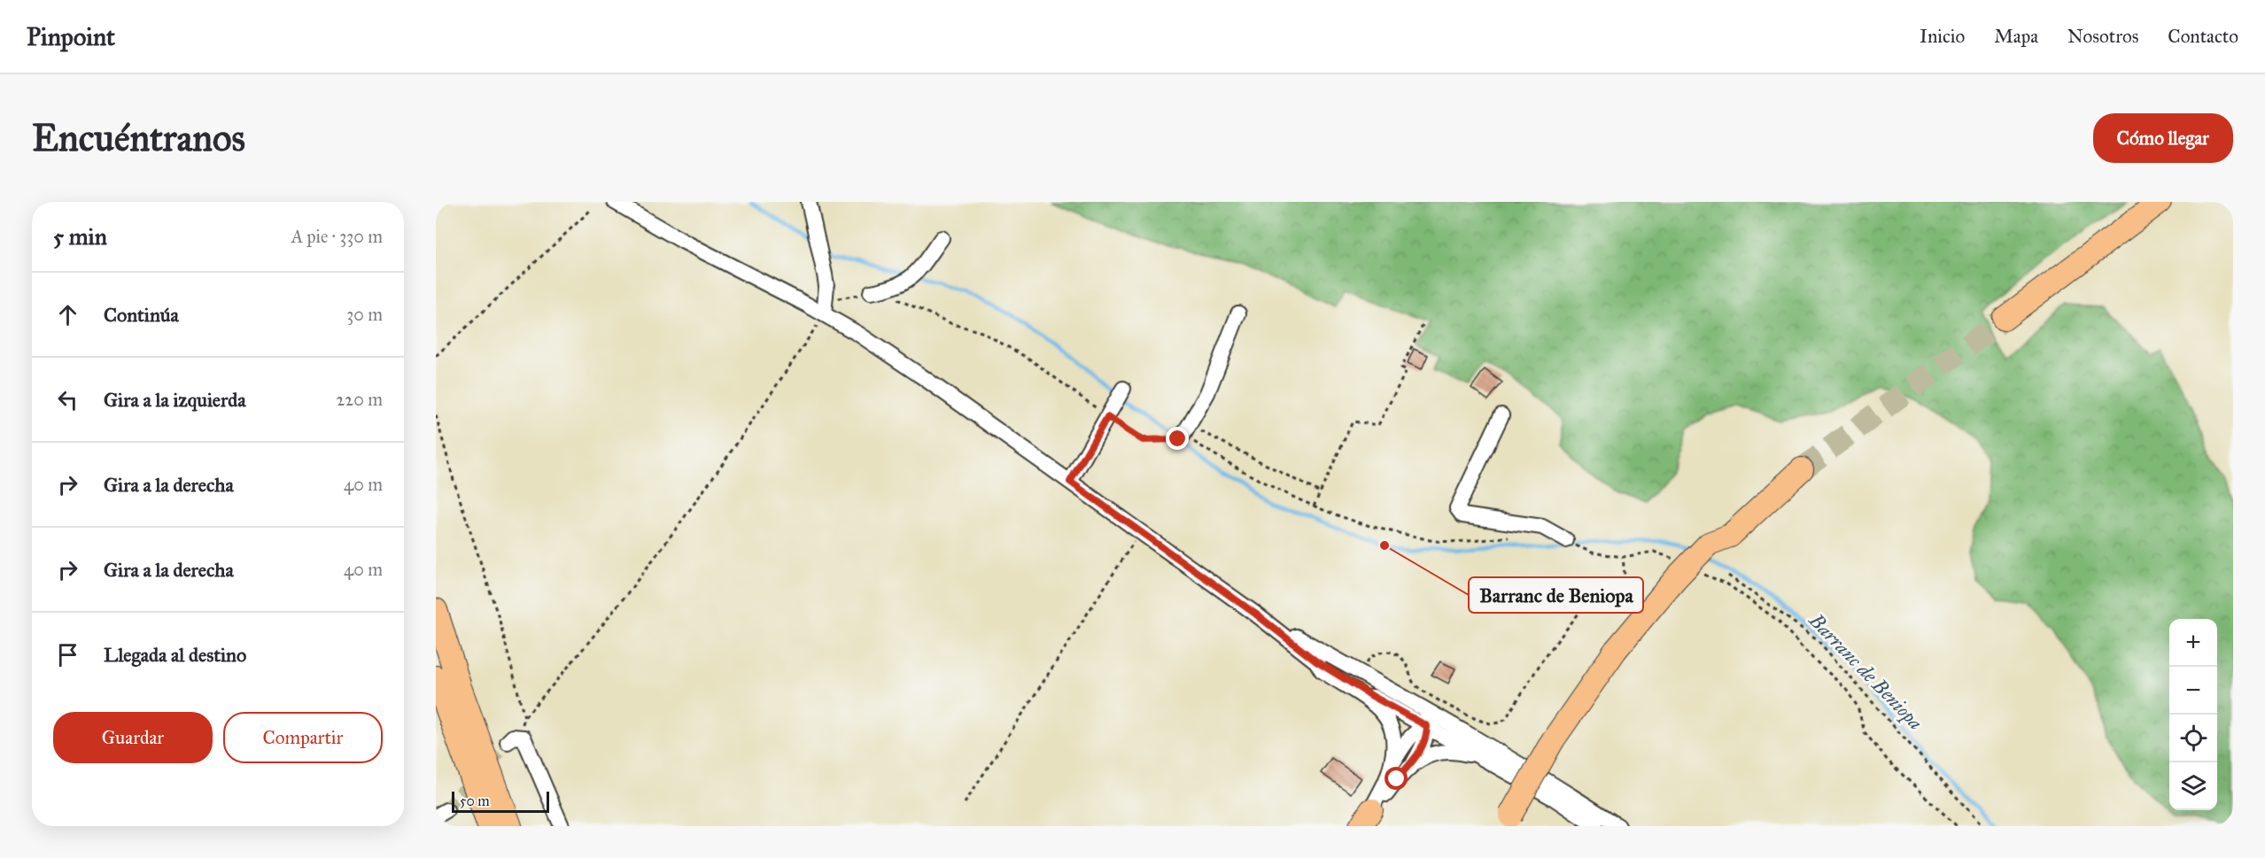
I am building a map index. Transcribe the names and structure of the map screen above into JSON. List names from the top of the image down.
{
  "water": ["Barranc de Beniopa"],
  "places": ["Barranc de Beniopa"],
  "scale_bar": "50 m",
  "page": {
    "header": "Pinpoint",
    "nav": [
      "Inicio",
      "Mapa",
      "Nosotros",
      "Contacto"
    ],
    "buttons": [
      "Cómo llegar",
      ["Guardar", "Compartir"]
    ],
    "title": "Encuéntranos",
    "heading": ["5 min", "A pie · 330 m"],
    "list": [
      ["Continúa", "30 m"],
      ["Gira a la izquierda", "220 m"],
      ["Gira a la derecha", "40 m"],
      ["Gira a la derecha", "40 m"],
      "Llegada al destino"
    ],
    "map_buttons": ["+", "−"],
    "scale": "50 m"
  }
}
